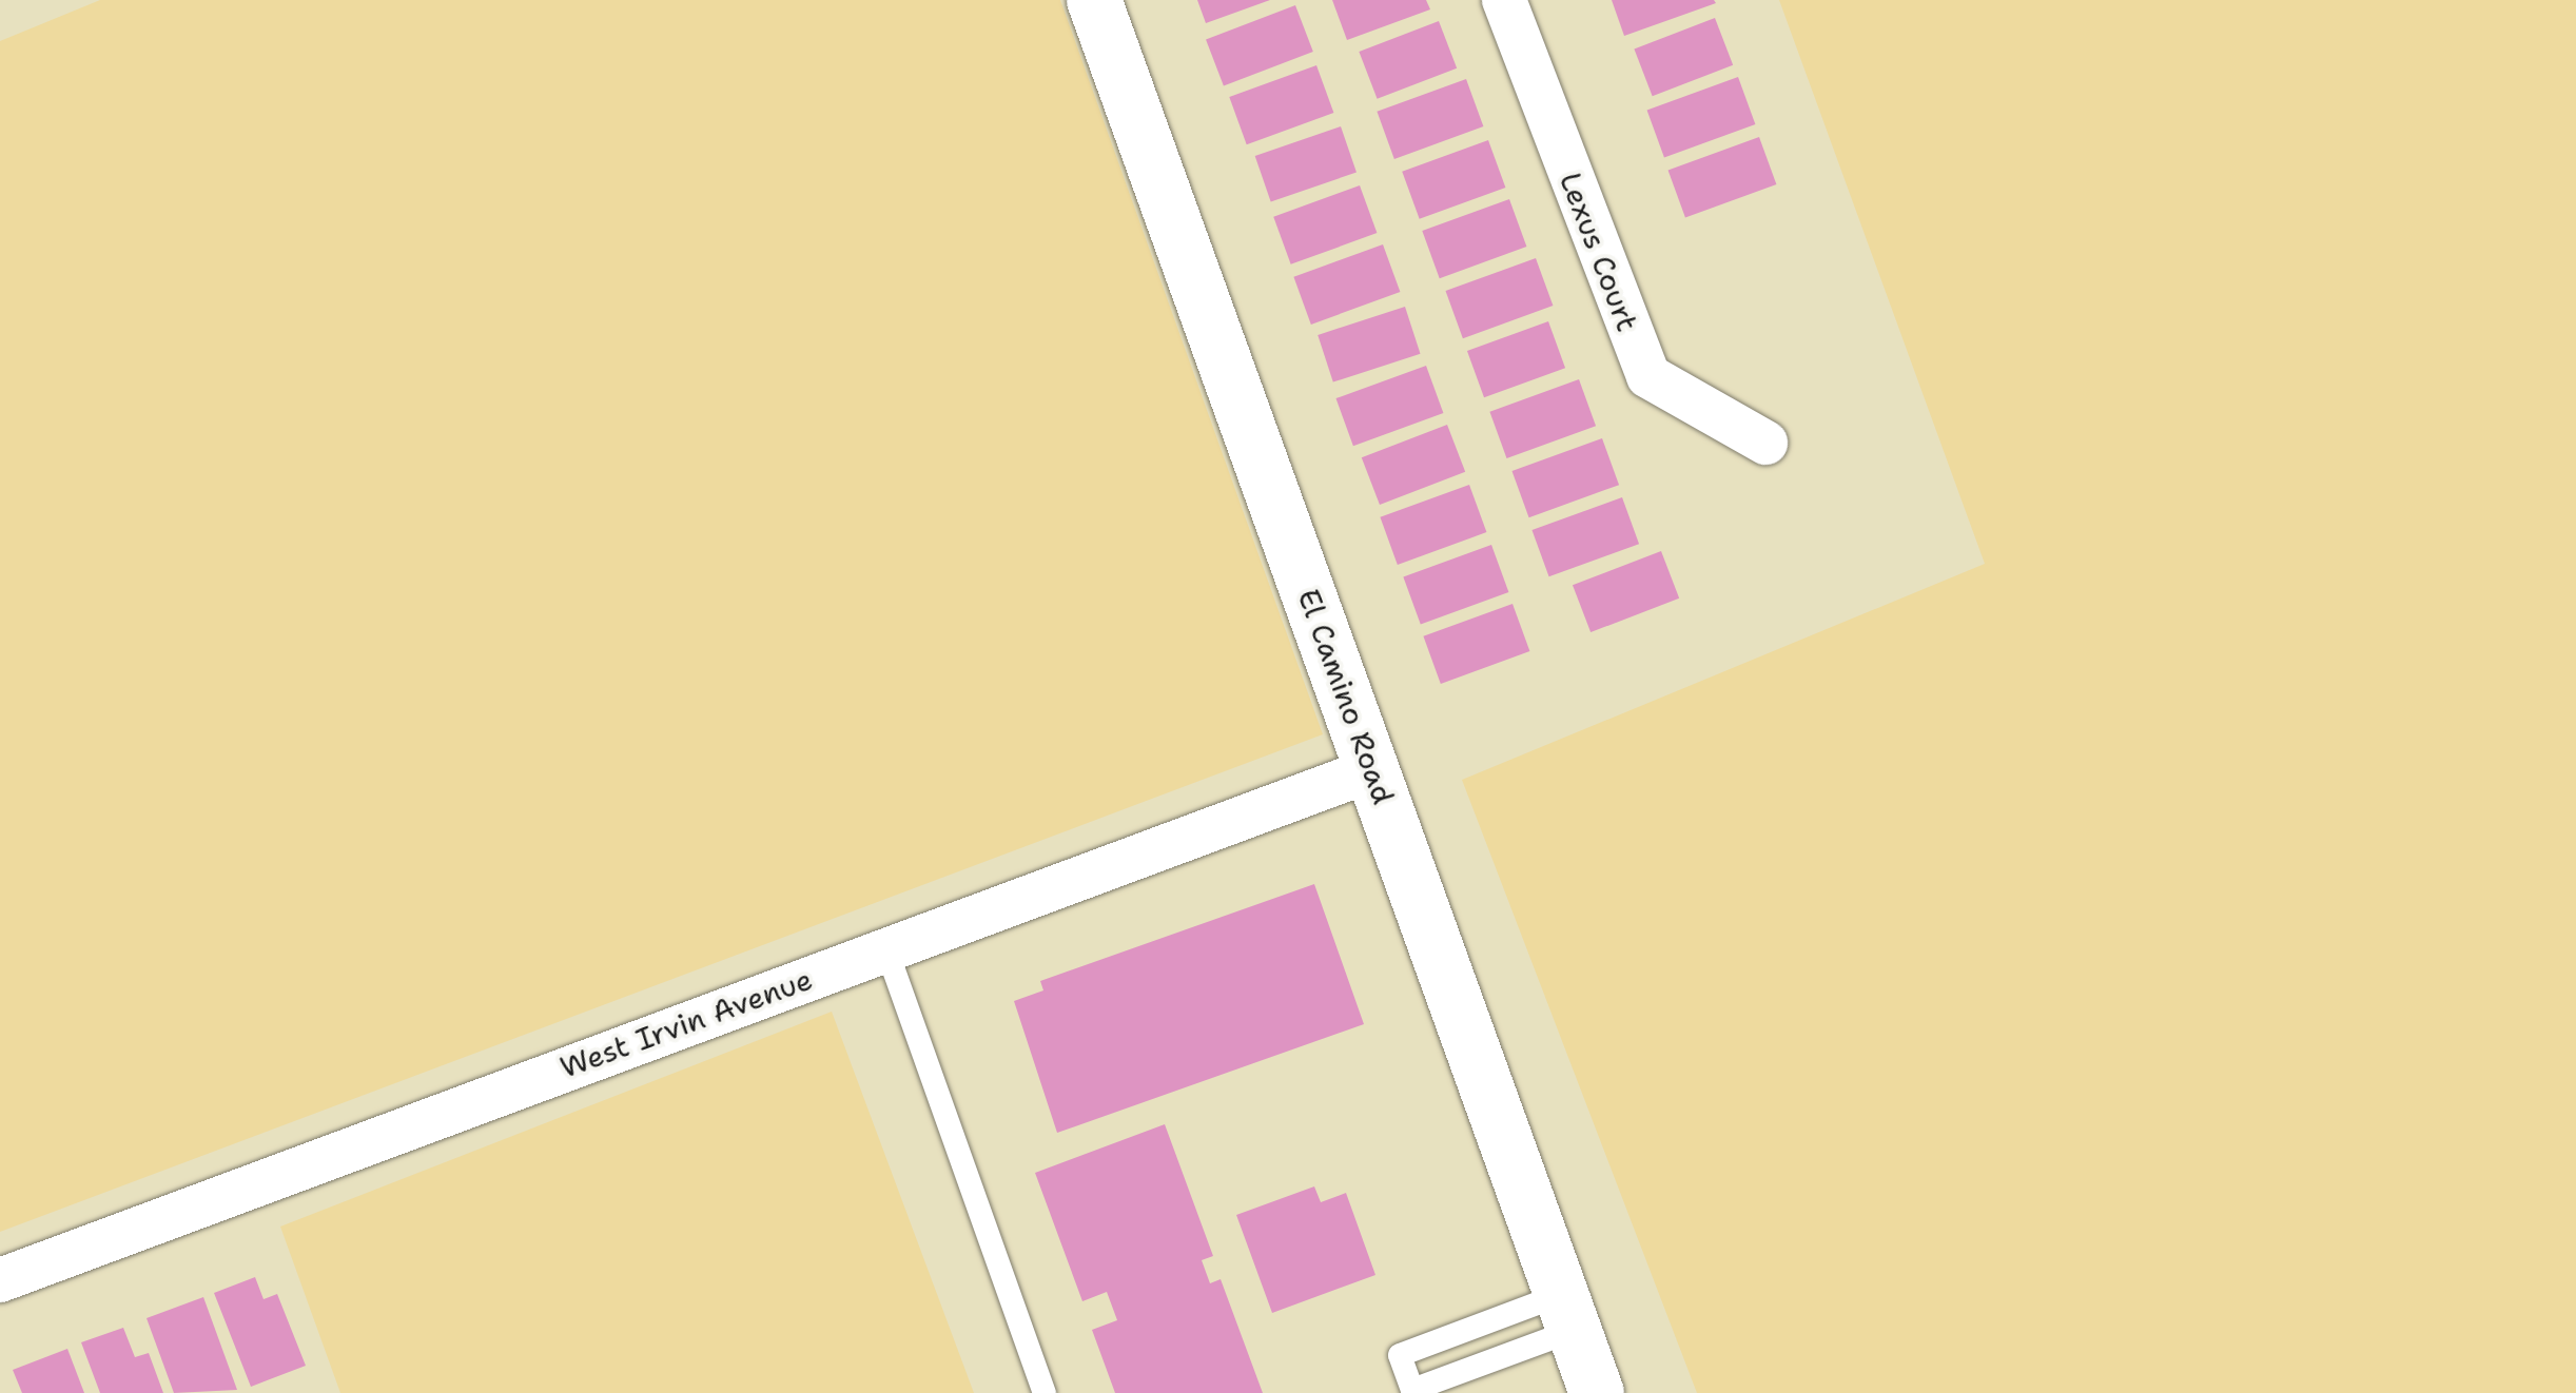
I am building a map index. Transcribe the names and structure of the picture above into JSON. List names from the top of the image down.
{
  "streets": {
    "street": ["Lexus Court", "El Camino Road", "West Irvin Avenue"]
  },
  "crossings": [
    ["El Camino Road", "West Irvin Avenue"]
  ]
}
